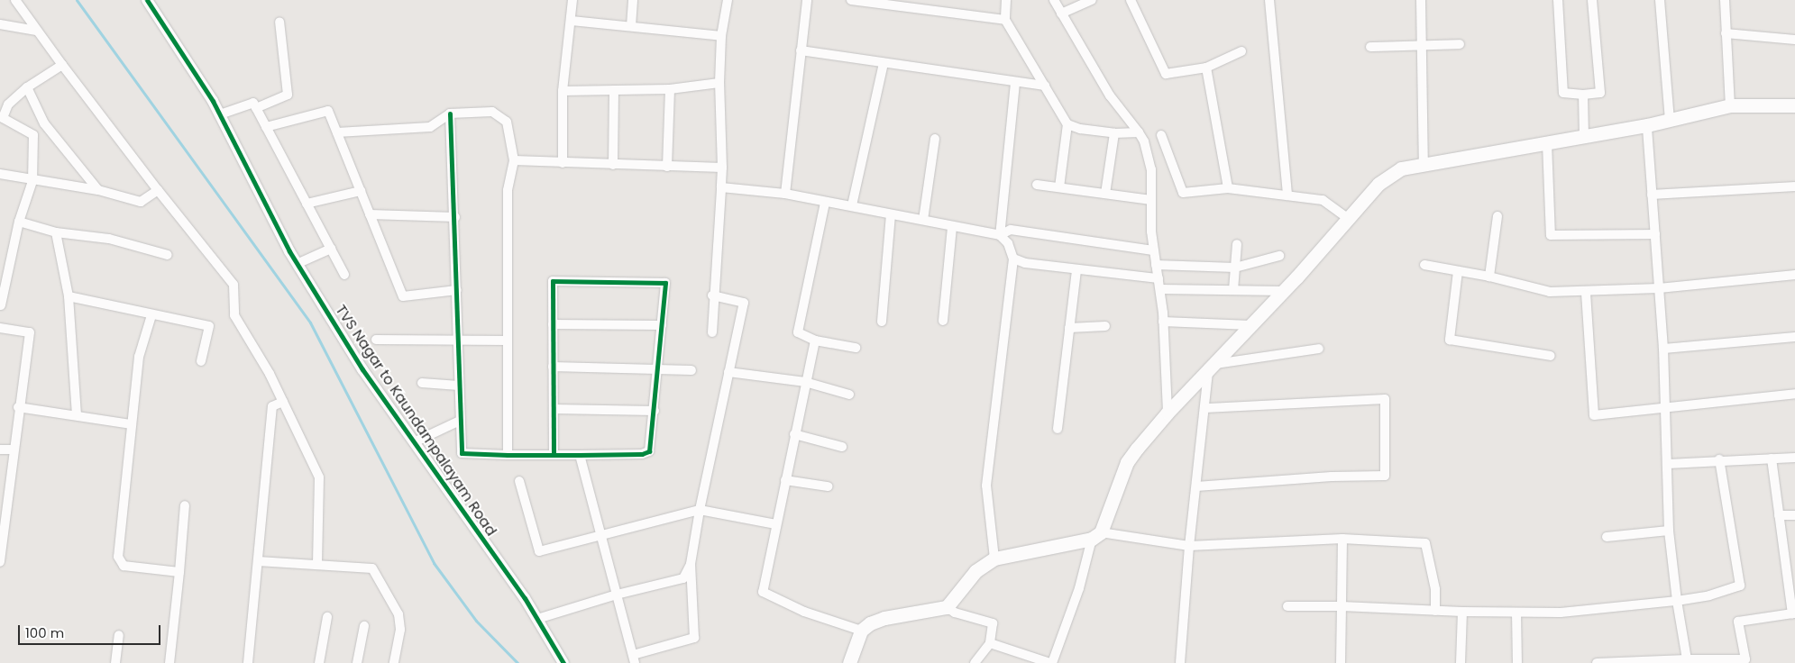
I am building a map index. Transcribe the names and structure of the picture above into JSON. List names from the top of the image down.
{
  "streets": {
    "street": ["TVS Nagar to Kaundampalayam Road"]
  },
  "scale_bar": "100 m"
}
